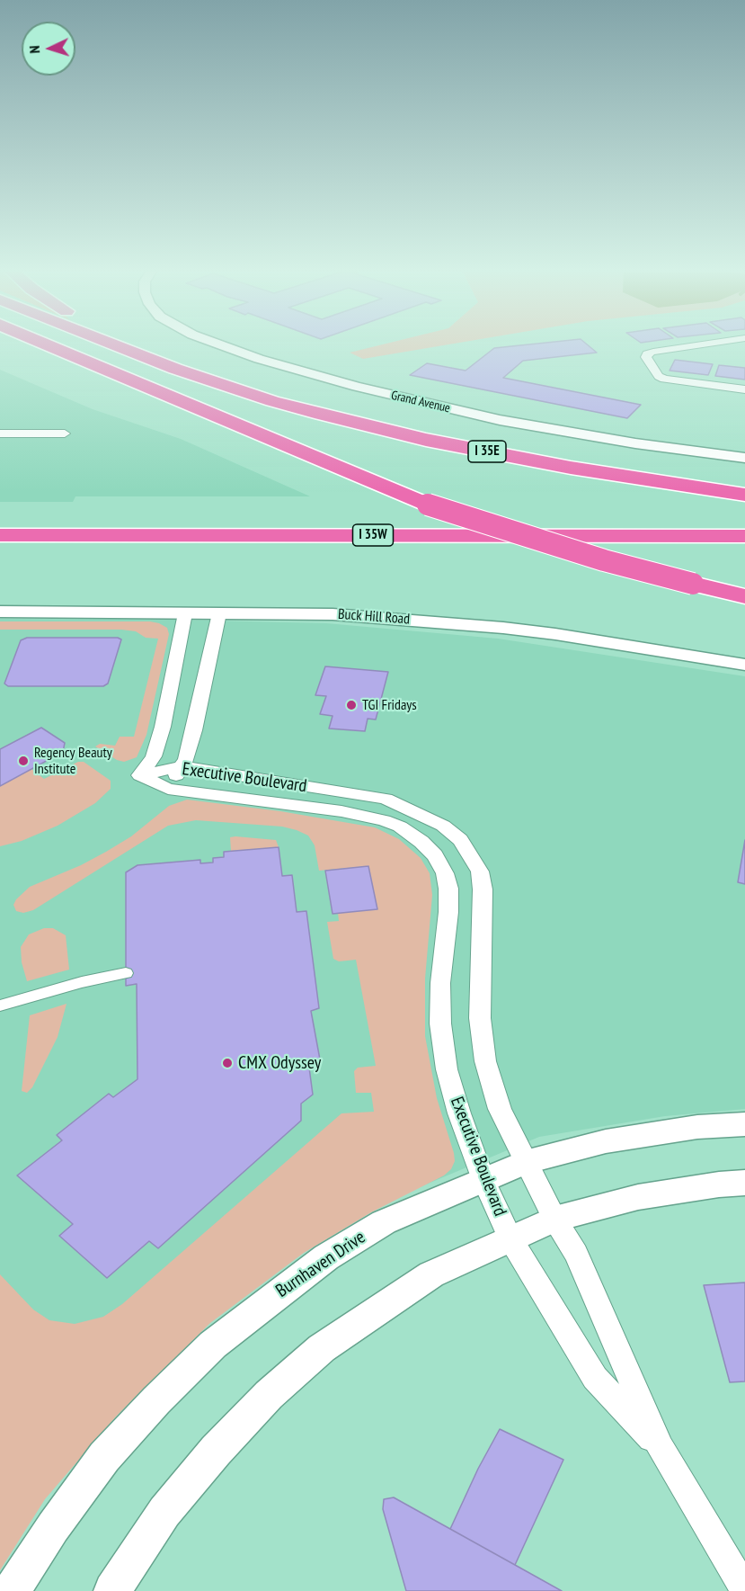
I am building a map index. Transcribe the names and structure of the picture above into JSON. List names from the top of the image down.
{
  "streets": {
    "highway": ["I 35E", "I 35W"],
    "street": [
      "Grand Avenue",
      "Buck Hill Road",
      "Executive Boulevard",
      "Burnhaven Drive"
    ]
  },
  "crossings": [
    ["Executive Boulevard", "Burnhaven Drive"]
  ],
  "places": ["TGI Fridays", "Regency Beauty Institute", "CMX Odyssey"],
  "north": "left"
}
